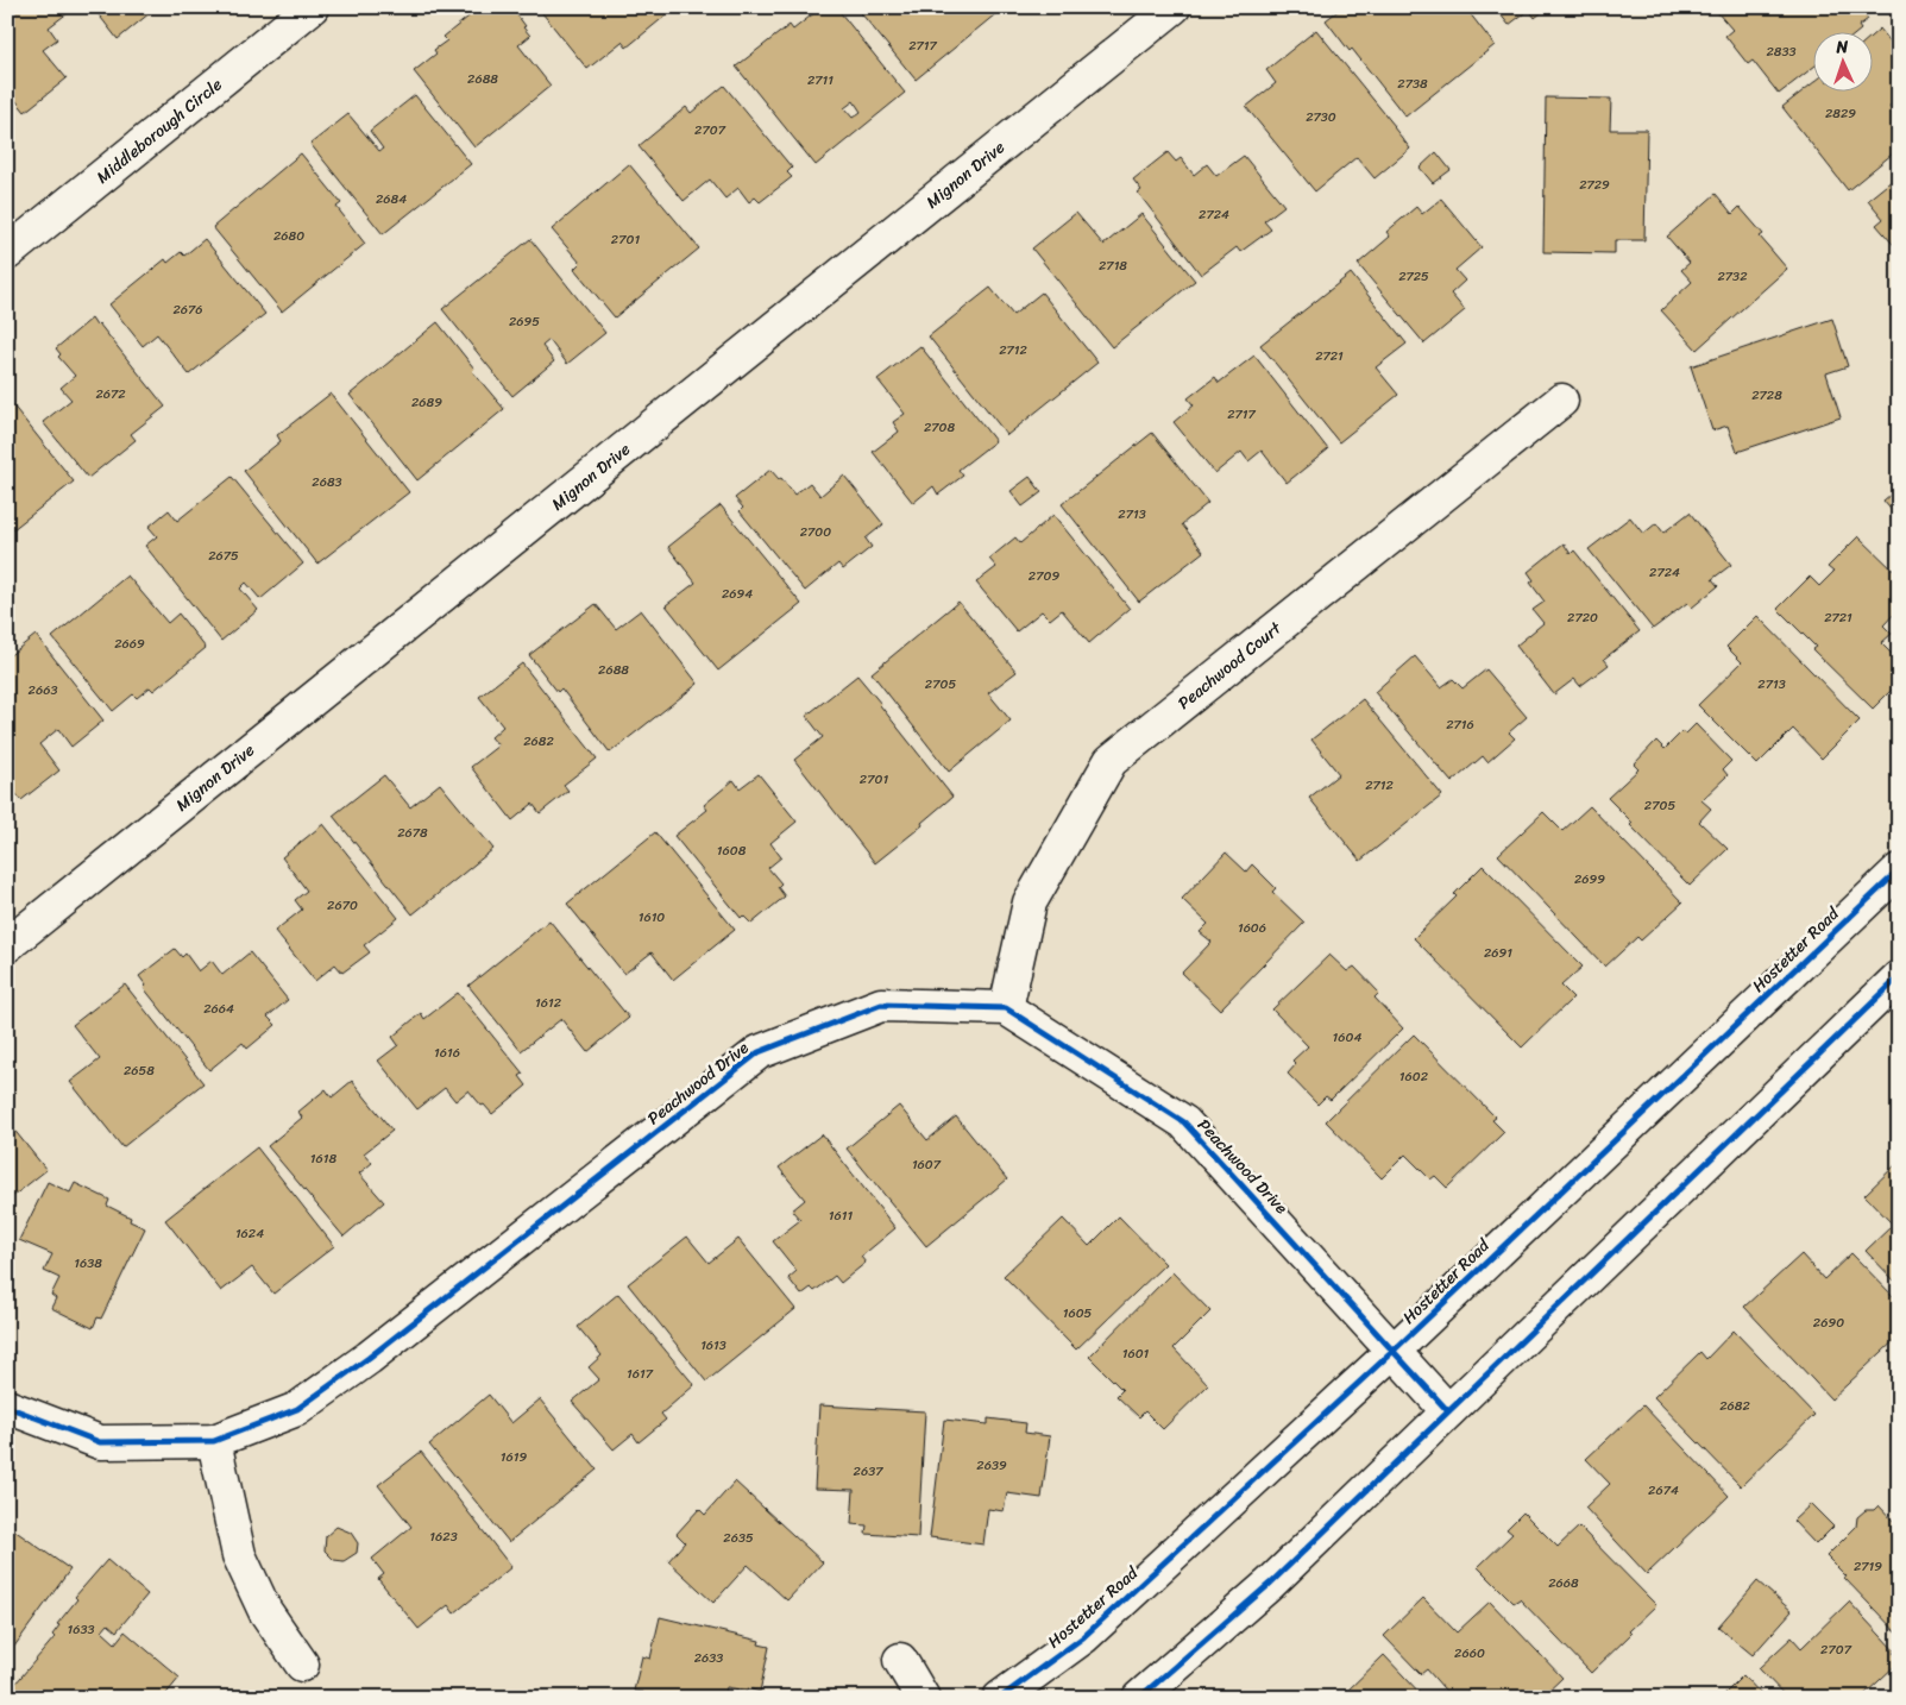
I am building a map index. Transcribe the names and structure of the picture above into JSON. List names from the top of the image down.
{
  "streets": {
    "street": [
      "Middleborough Circle",
      "Mignon Drive",
      "Peachwood Court",
      "Hostetter Road",
      "Peachwood Drive"
    ]
  },
  "crossings": [
    ["Peachwood Court", "Peachwood Drive"],
    ["Hostetter Road", "Peachwood Drive"]
  ],
  "house_numbers": [
    "2717",
    "2833",
    "2688",
    "2711",
    "2738",
    "2829",
    "2730",
    "2707",
    "2729",
    "2684",
    "2724",
    "2680",
    "2701",
    "2718",
    "2725",
    "2732",
    "2676",
    "2695",
    "2712",
    "2721",
    "2672",
    "2728",
    "2689",
    "2717",
    "2708",
    "2683",
    "2713",
    "2700",
    "2675",
    "2724",
    "2709",
    "2694",
    "2720",
    "2721",
    "2669",
    "2688",
    "2705",
    "2713",
    "2663",
    "2716",
    "2682",
    "2701",
    "2712",
    "2705",
    "2678",
    "1608",
    "2699",
    "2670",
    "1610",
    "1606",
    "2691",
    "1612",
    "2664",
    "1604",
    "1616",
    "2658",
    "1602",
    "1618",
    "1607",
    "1611",
    "1624",
    "1638",
    "1605",
    "2690",
    "1613",
    "1601",
    "1617",
    "2682",
    "1619",
    "2639",
    "2637",
    "2674",
    "1623",
    "2635",
    "2719",
    "2668",
    "1633",
    "2707",
    "2660",
    "2633"
  ],
  "north": "top"
}
